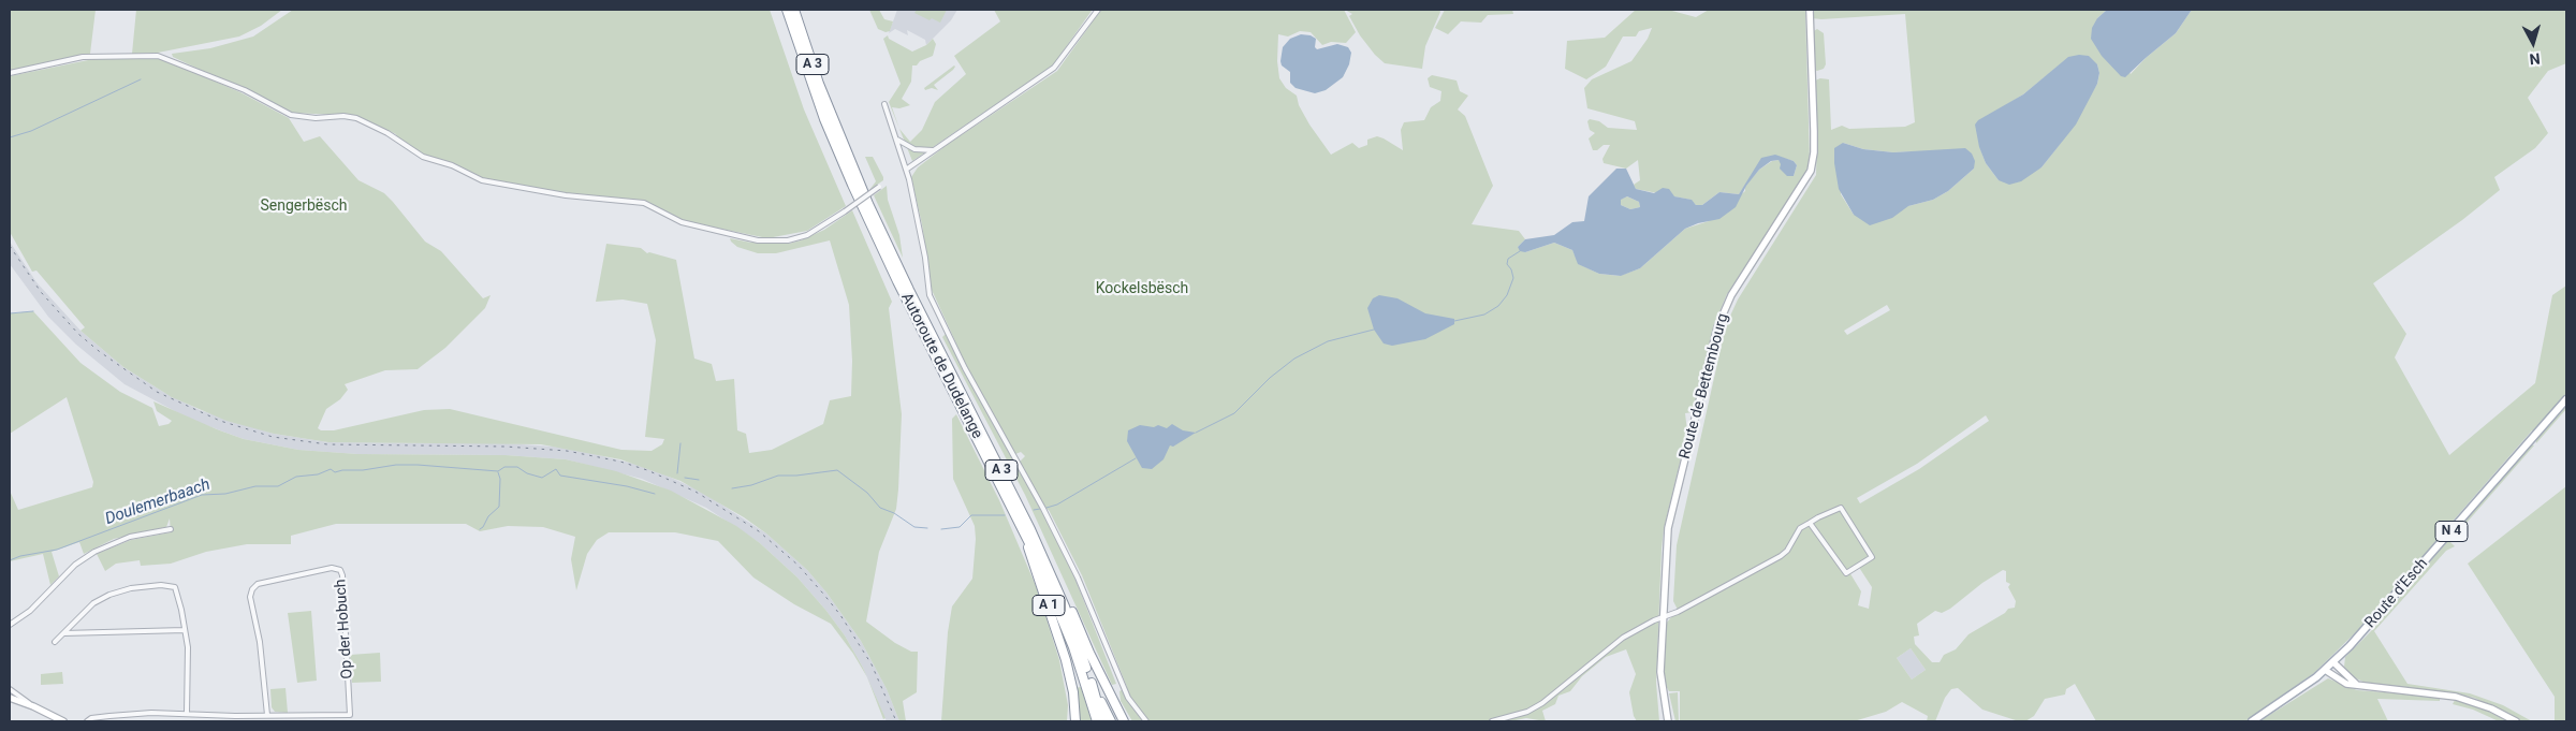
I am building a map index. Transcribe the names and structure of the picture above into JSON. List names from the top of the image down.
{
  "streets": {
    "highway": ["A 3", "Autoroute de Dudelange", "A 1"],
    "main road": ["Route de Bettembourg", "N 4", "Route d'Esch"],
    "street": ["Op der Hobuch"]
  },
  "crossings": [
    ["A 3", "Autoroute de Dudelange"],
    ["Autoroute de Dudelange", "A 1"]
  ],
  "water": ["Doulemerbaach"],
  "parks": ["Sengerbësch", "Kockelsbësch"],
  "north": "bottom"
}
